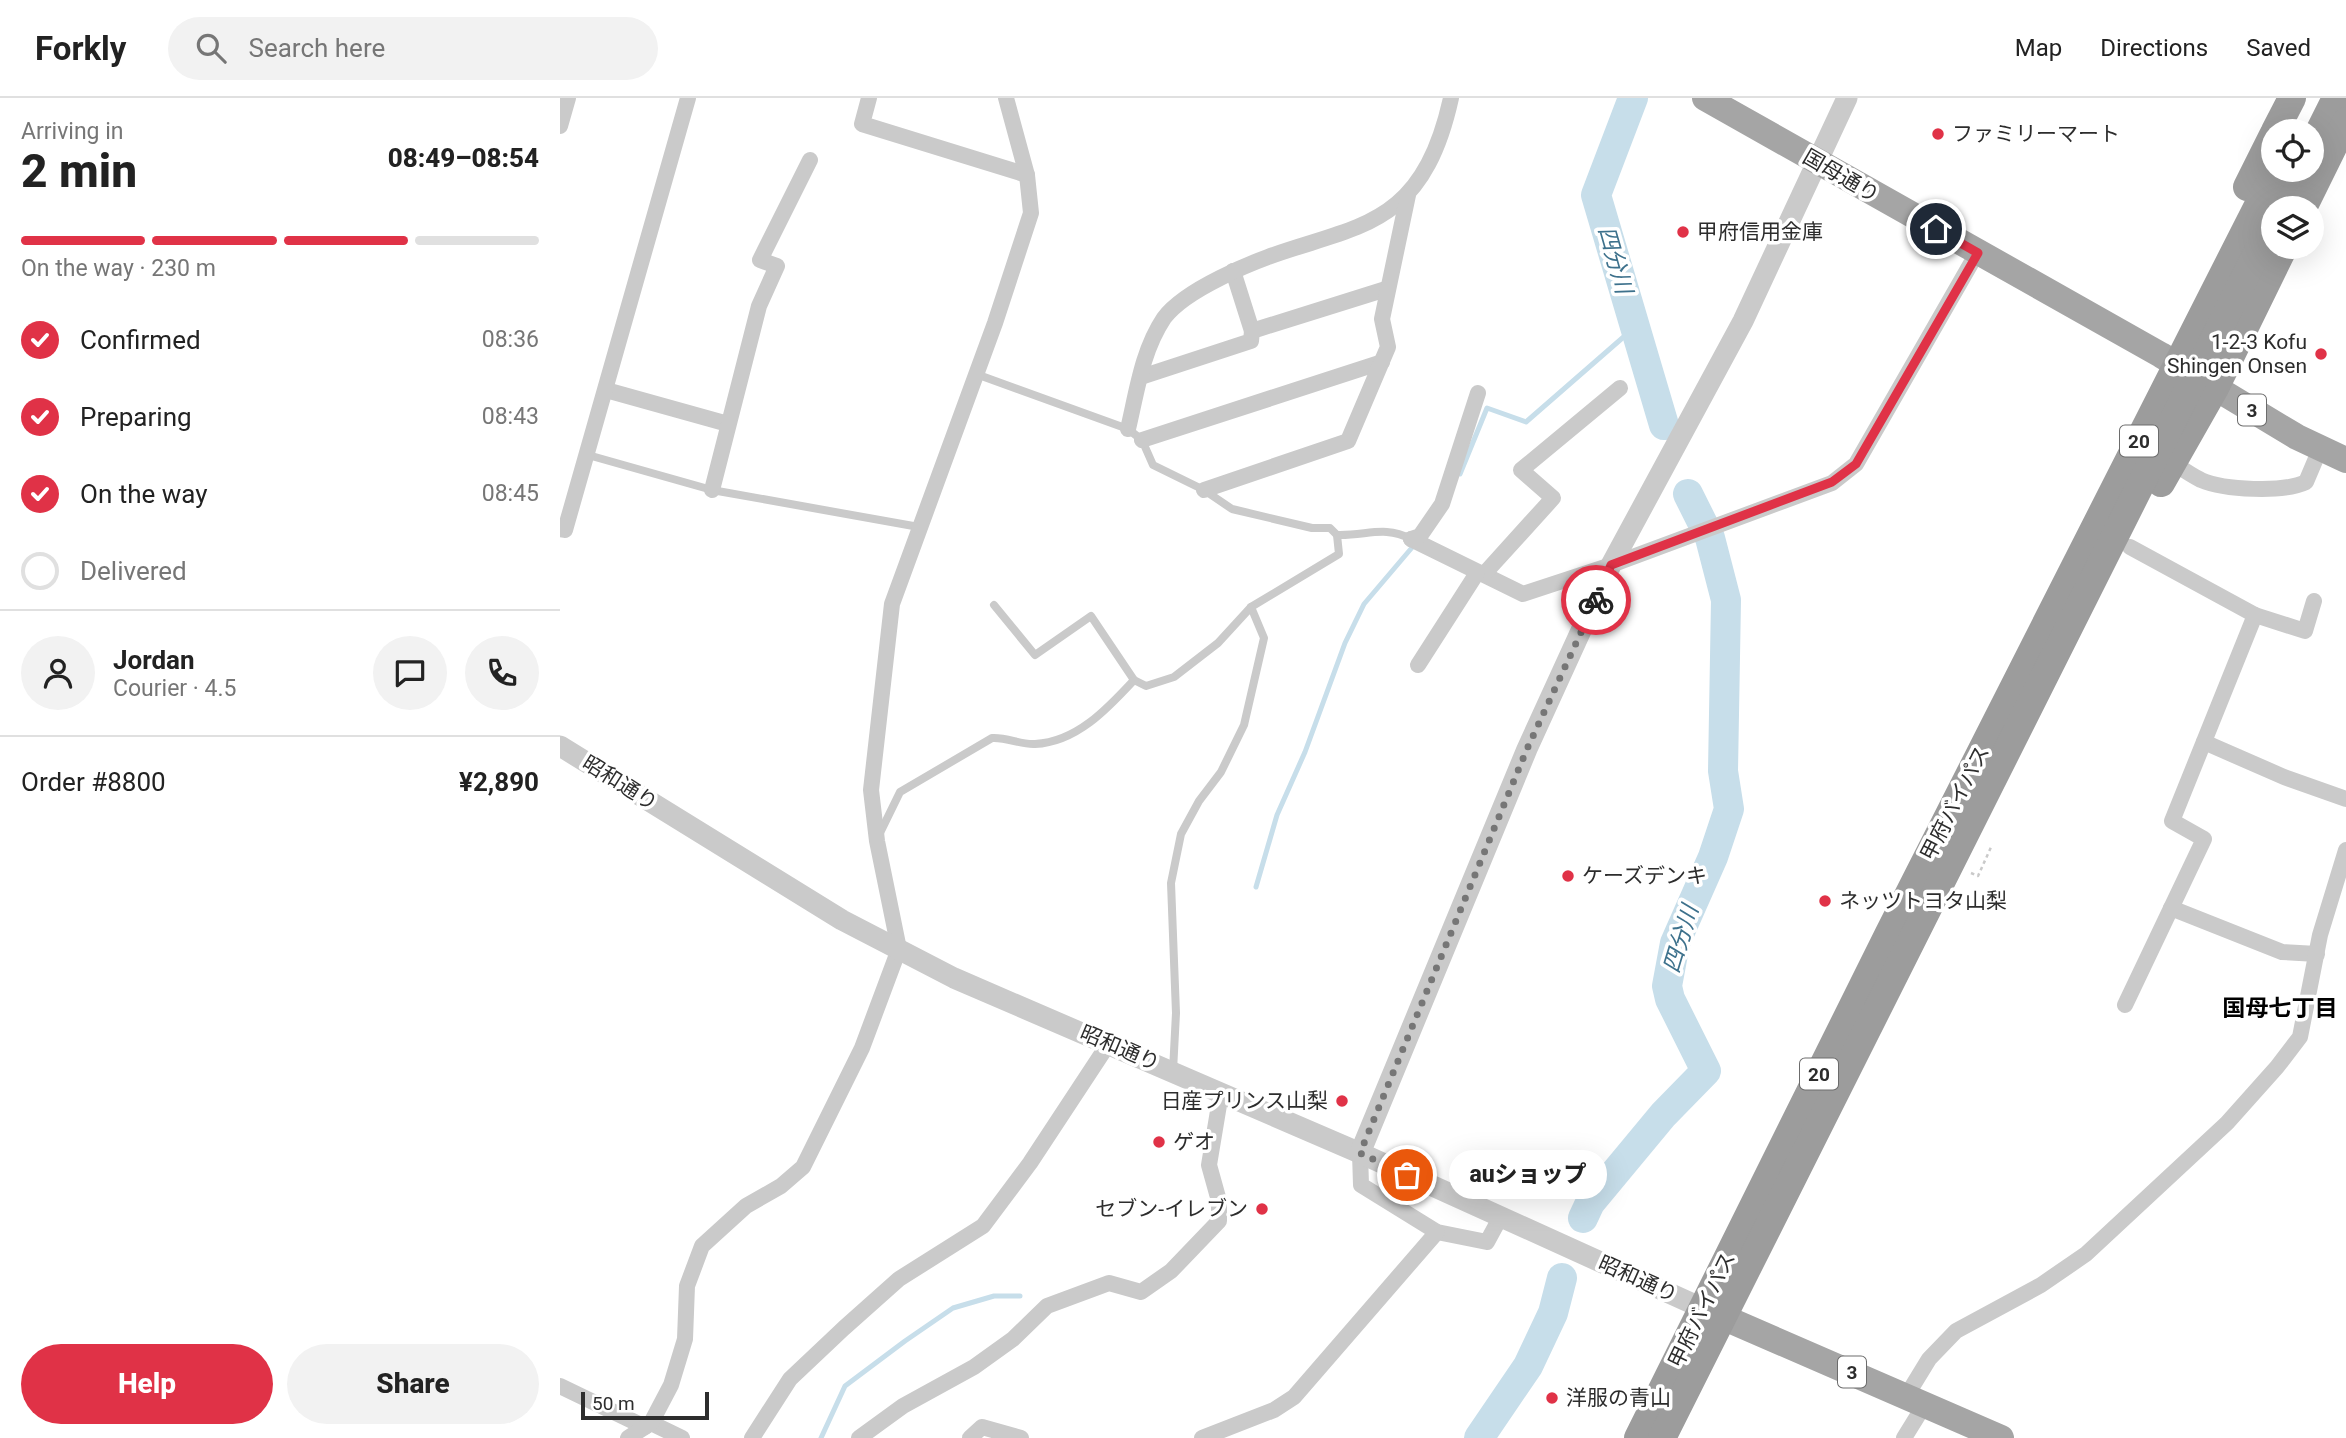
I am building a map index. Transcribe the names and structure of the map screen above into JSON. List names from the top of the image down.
{
  "streets": {
    "highway": ["20", "甲府バイパス"],
    "main road": ["国母通り", "3"],
    "street": ["昭和通り"]
  },
  "crossings": [
    ["国母通り", "3"],
    ["3", "昭和通り"],
    ["3", "甲府バイパス"],
    ["昭和通り", "甲府バイパス"]
  ],
  "districts": ["国母七丁目"],
  "water": ["四分川"],
  "places": [
    "ファミリーマート",
    "甲府信用金庫",
    "1-2-3 Kofu Shingen Onsen",
    "ケーズデンキ",
    "ネッツトヨタ山梨",
    "日産プリンス山梨",
    "ゲオ",
    "auショップ",
    "セブン-イレブン",
    "洋服の青山"
  ],
  "scale_bar": "50 m",
  "page": {
    "header": "Forkly",
    "search": "Search here",
    "nav": ["Map", "Directions", "Saved"],
    "heading": ["2 min", "Arriving in", "08:49–08:54"],
    "panel": [
      "Jordan",
      "Courier · 4.5",
      "Order #8800",
      "¥2,890"
    ],
    "bar": "On the way · 230 m",
    "list": [
      ["Confirmed", "08:36"],
      ["Preparing", "08:43"],
      ["On the way", "08:45"],
      "Delivered"
    ],
    "bubble": "auショップ",
    "buttons": ["Help", "Share"],
    "scale": "50 m"
  }
}
